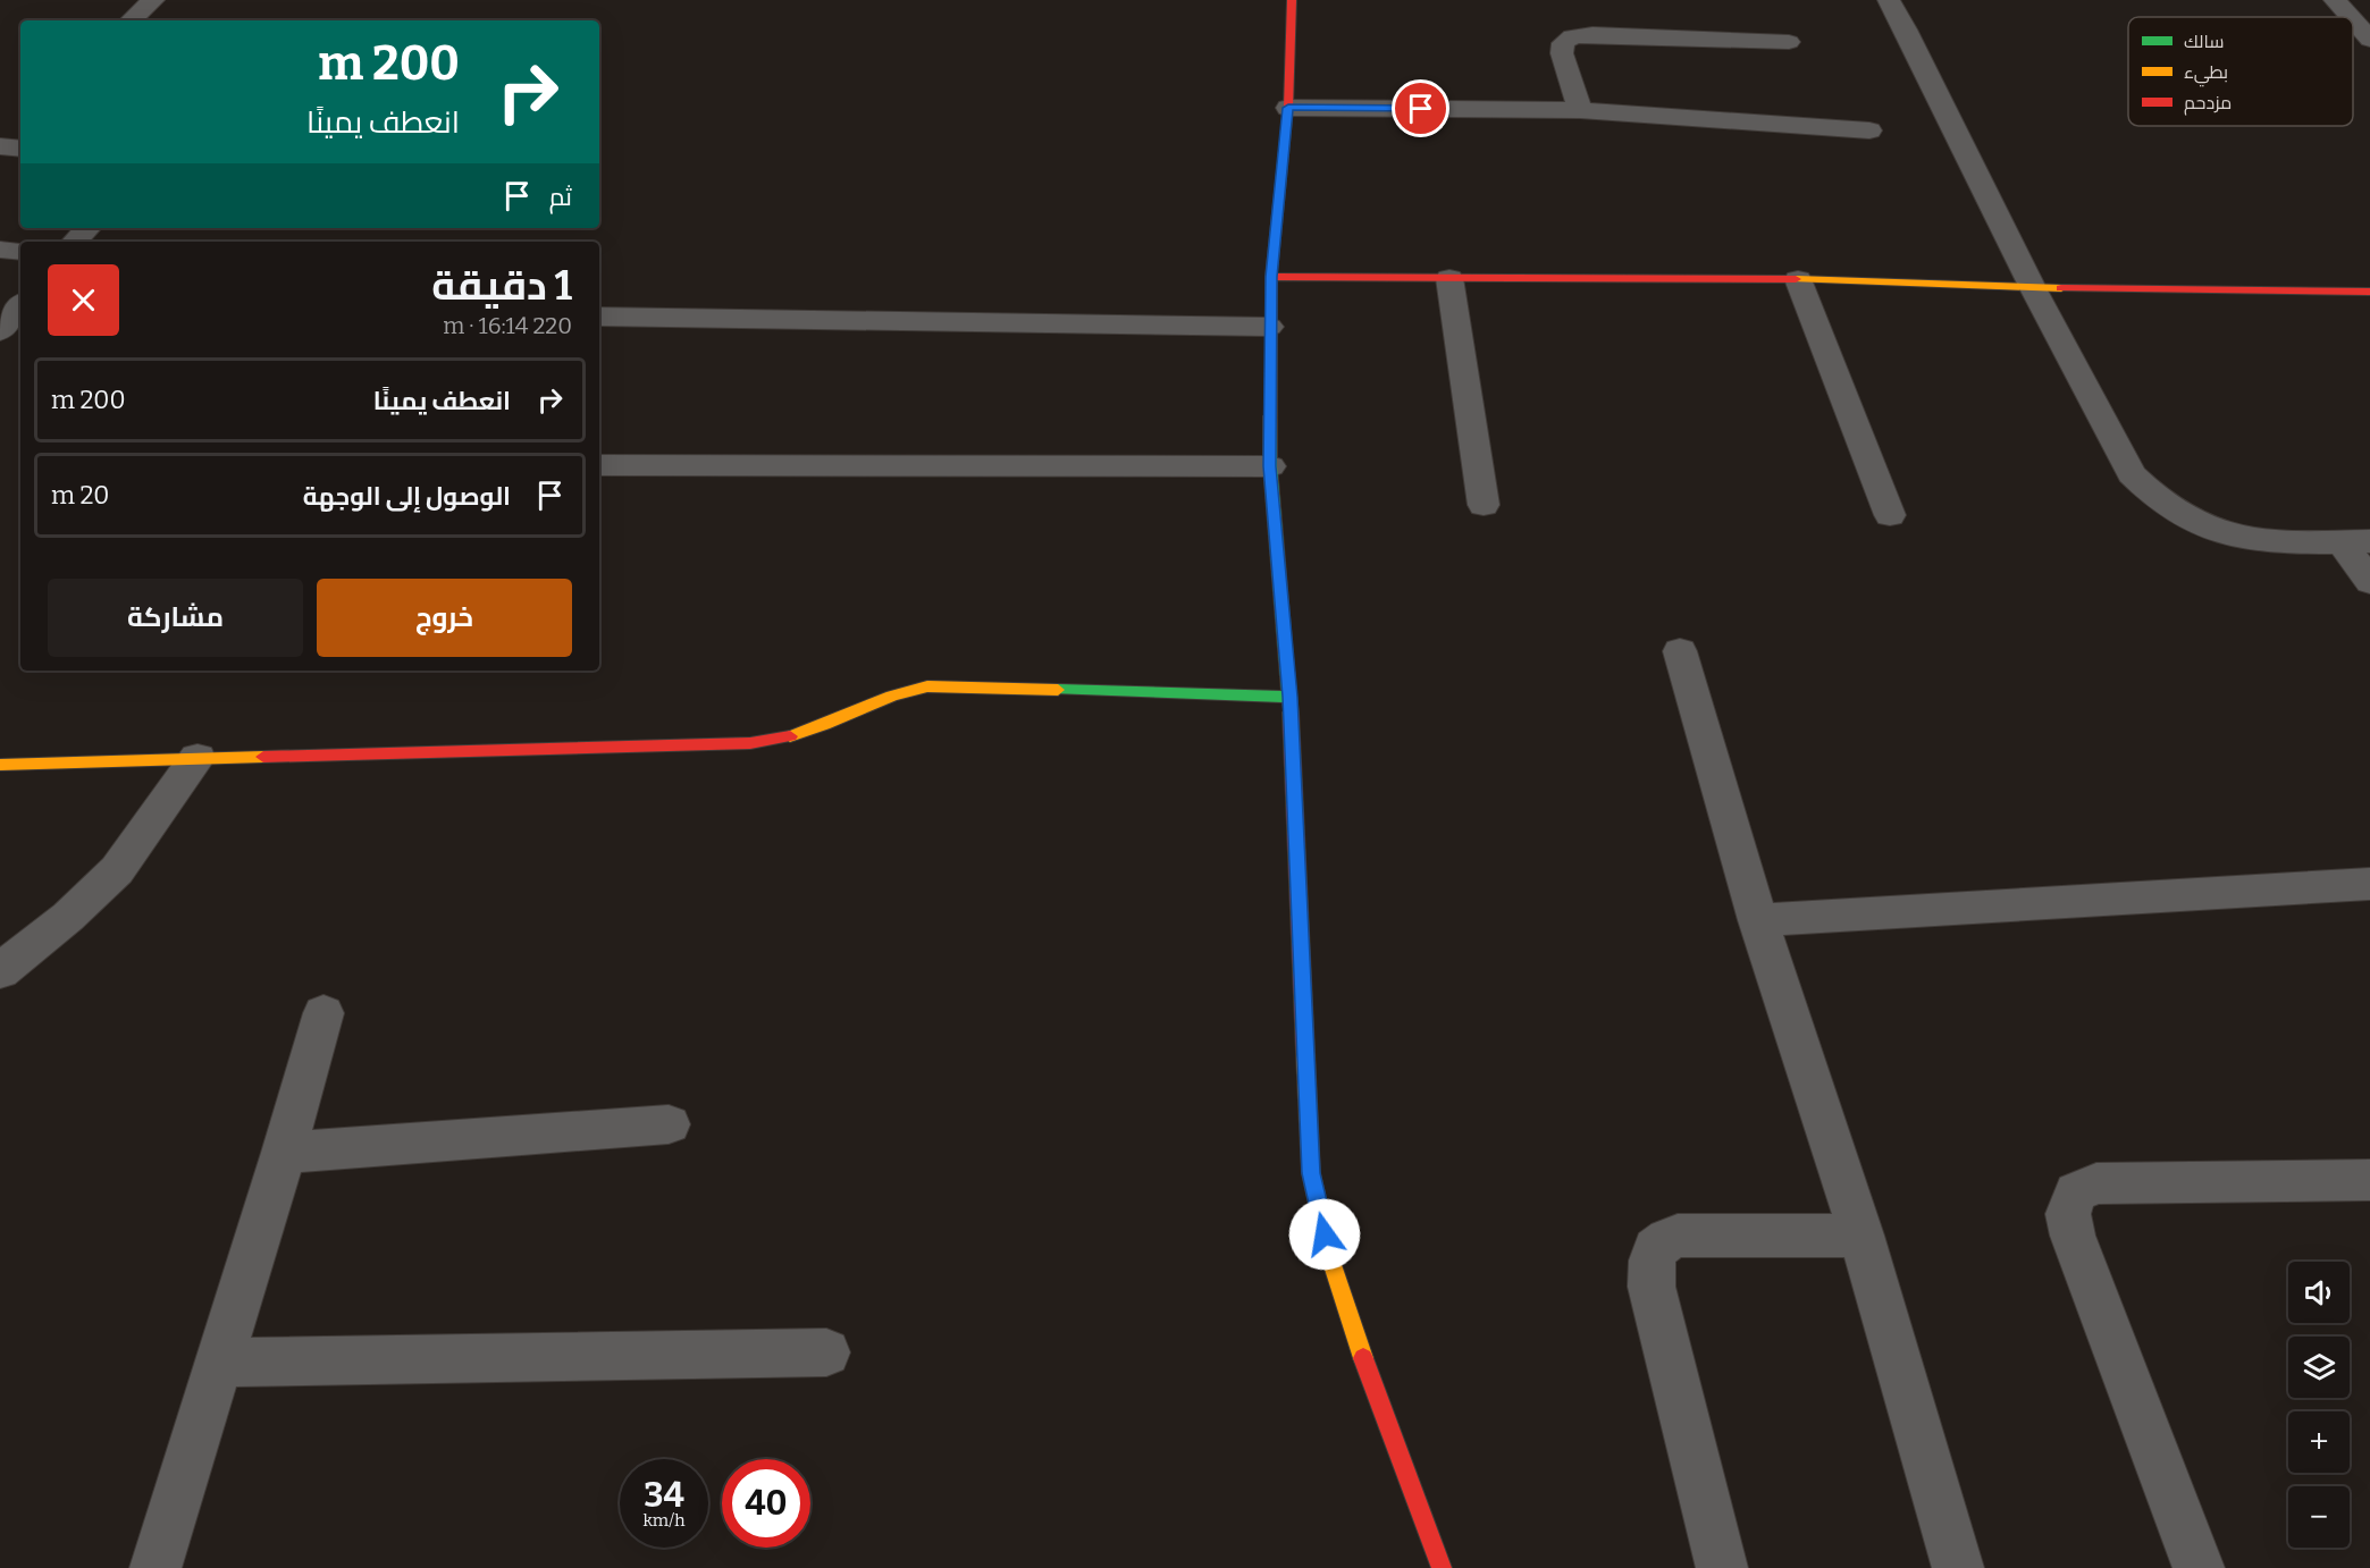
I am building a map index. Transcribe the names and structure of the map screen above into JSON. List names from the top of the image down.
{
  "legend": ["سالك", "بطيء", "مزدحم"],
  "page": {
    "turn": ["200 m", "انعطف يمينًا"],
    "then": "ثم",
    "heading": ["1 دقيقة", "220 m · 16:14"],
    "list": [
      {
        "name": "انعطف يمينًا",
        "value": "200 m"
      },
      {
        "name": "الوصول إلى الوجهة",
        "value": "20 m"
      }
    ],
    "buttons": ["خروج", "مشاركة"],
    "map_buttons": ["+", "−"],
    "speed": "34 km/h",
    "limit": "40"
  }
}
